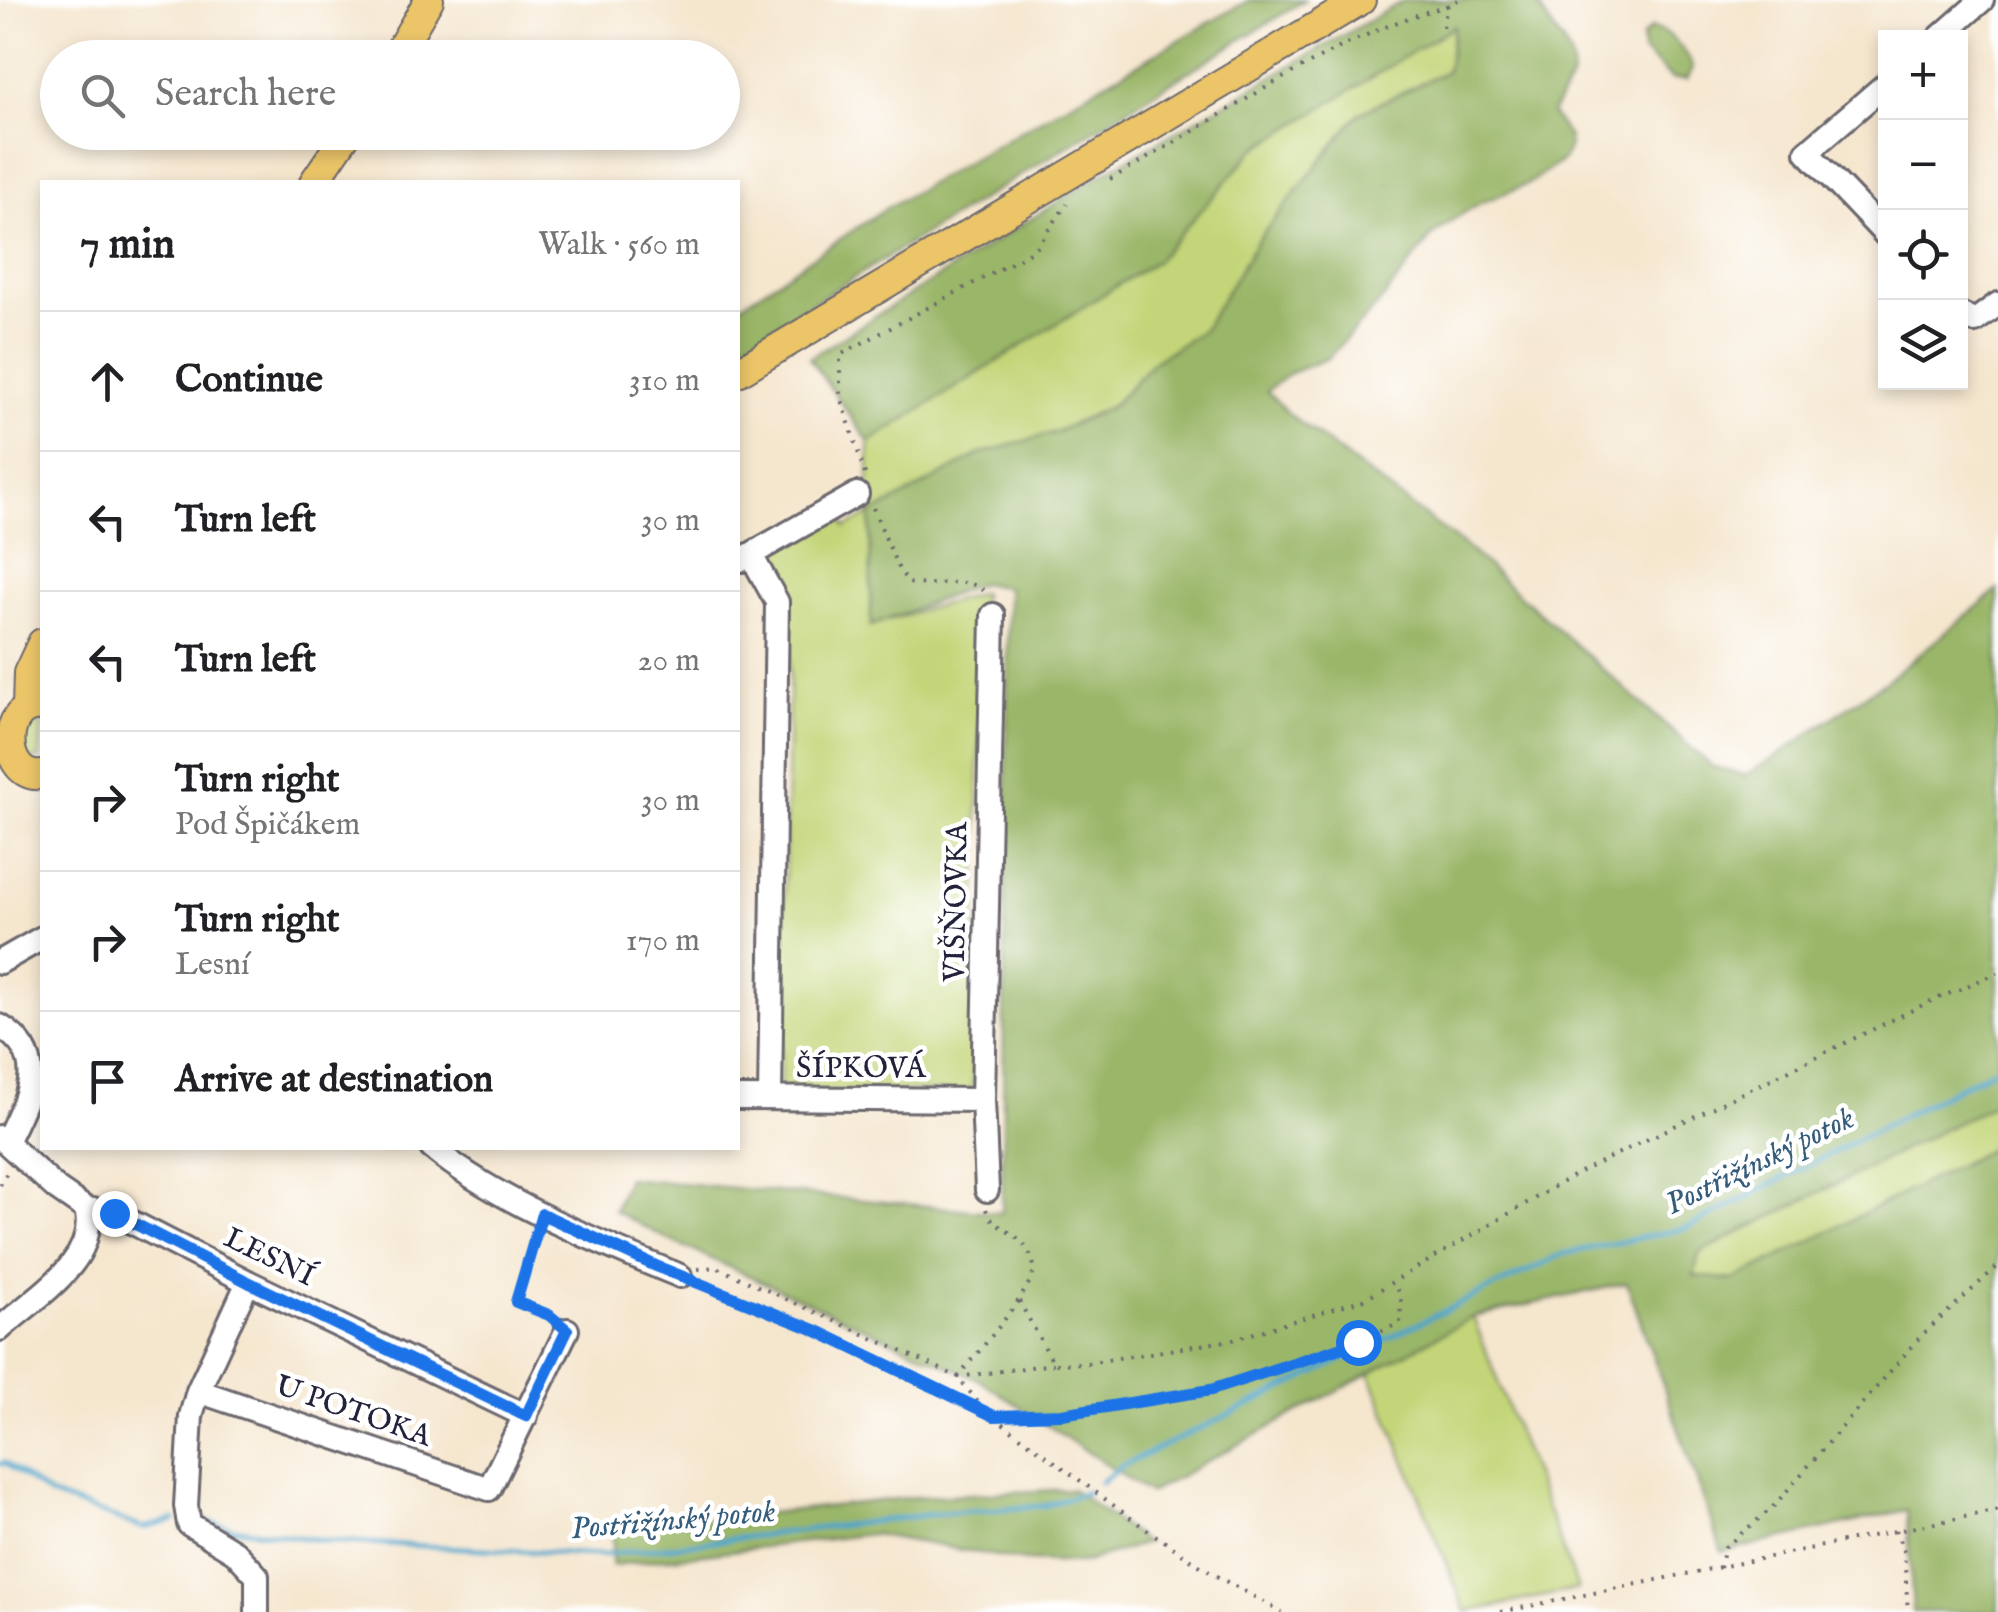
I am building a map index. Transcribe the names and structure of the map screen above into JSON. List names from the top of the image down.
{
  "streets": {
    "street": [
      "VIŠŇOVKA",
      "ŠÍPKOVÁ",
      "LESNÍ",
      "U POTOKA"
    ]
  },
  "crossings": [
    ["VIŠŇOVKA", "ŠÍPKOVÁ"],
    ["LESNÍ", "U POTOKA"]
  ],
  "water": ["Postřižínský potok"],
  "page": {
    "map_buttons": ["+", "−"],
    "search": "Search here",
    "heading": ["7 min", "Walk · 560 m"],
    "list": [
      ["Continue", "310 m"],
      ["Turn left", "30 m"],
      ["Turn left", "20 m"],
      ["Turn right", "Pod Špičákem", "30 m"],
      ["Turn right", "Lesní", "170 m"],
      "Arrive at destination"
    ]
  }
}
